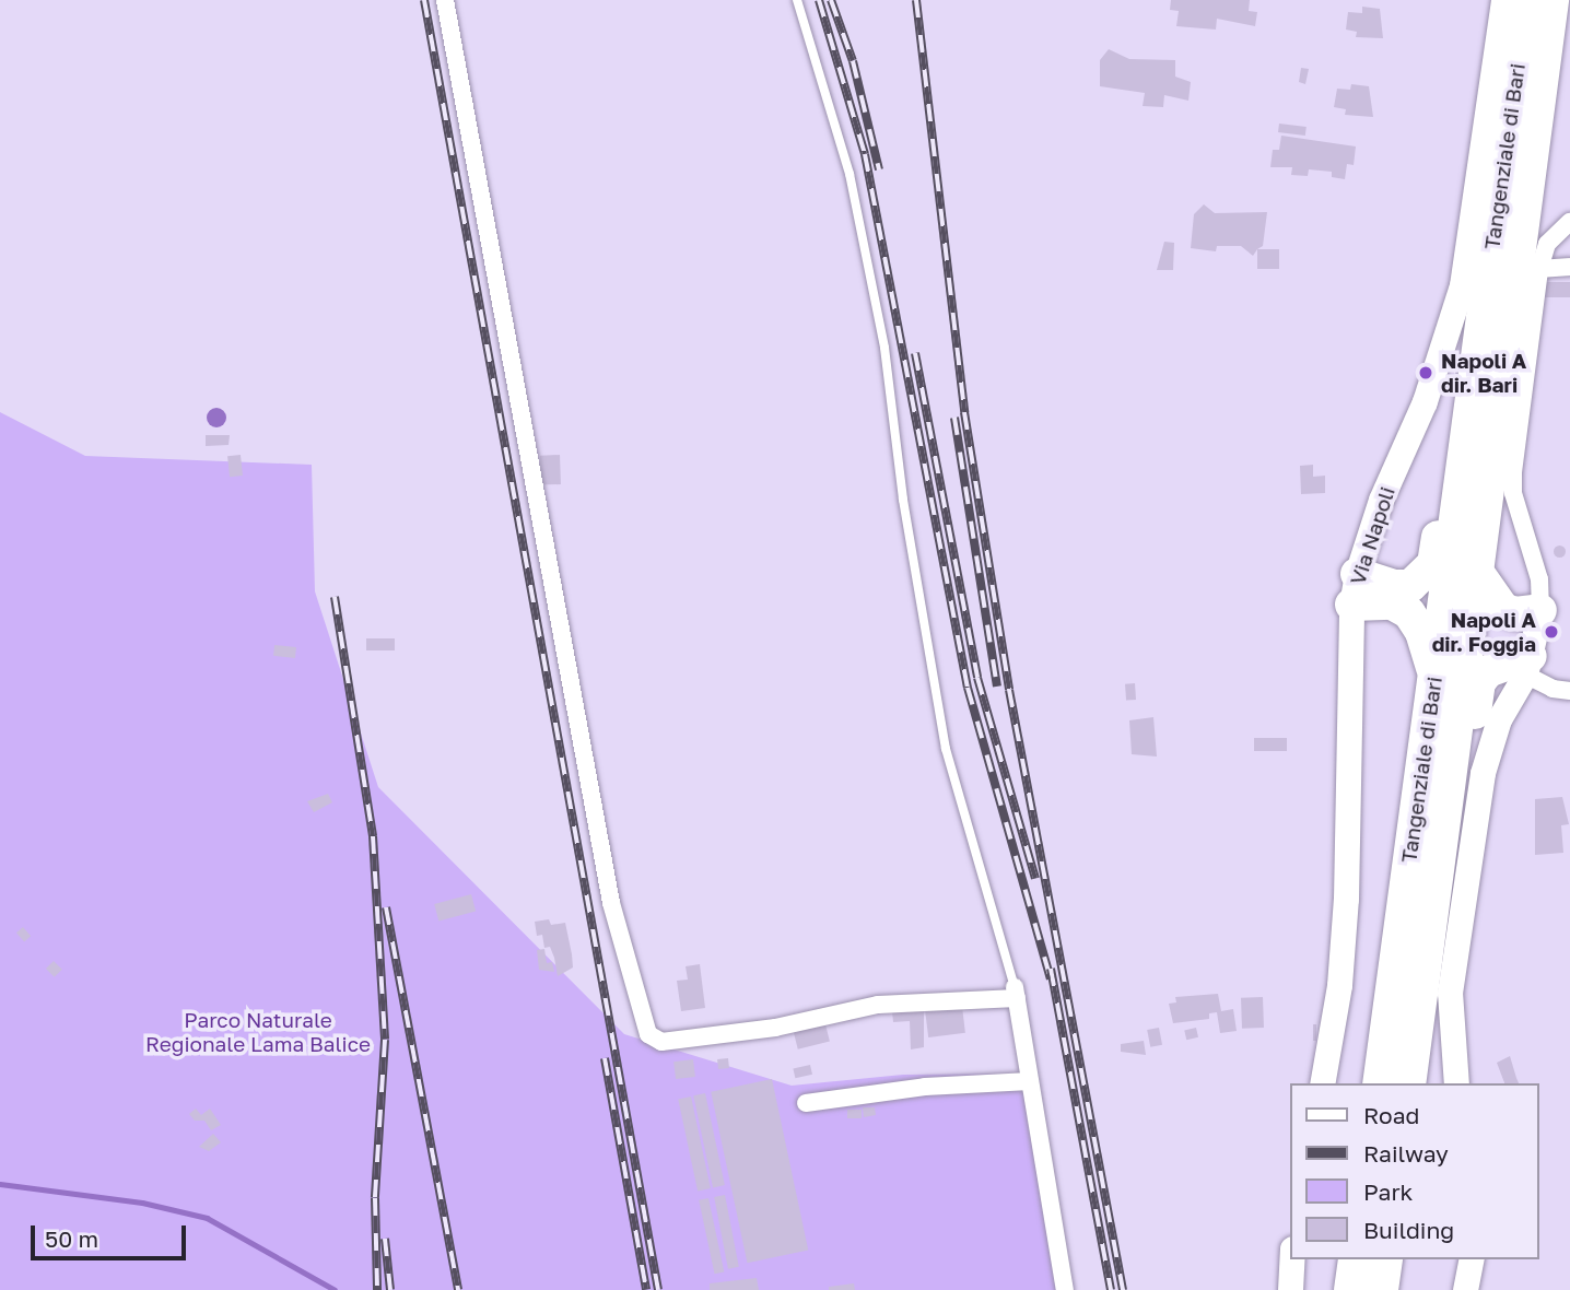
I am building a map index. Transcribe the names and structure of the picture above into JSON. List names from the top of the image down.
{
  "streets": {
    "highway": ["Tangenziale di Bari"],
    "street": ["Via Napoli"]
  },
  "parks": ["Parco Naturale Regionale Lama Balice"],
  "places": ["Napoli A dir. Bari", "Napoli A dir. Foggia"],
  "legend": [
    "Road",
    "Railway",
    "Park",
    "Building"
  ],
  "scale_bar": "50 m"
}
